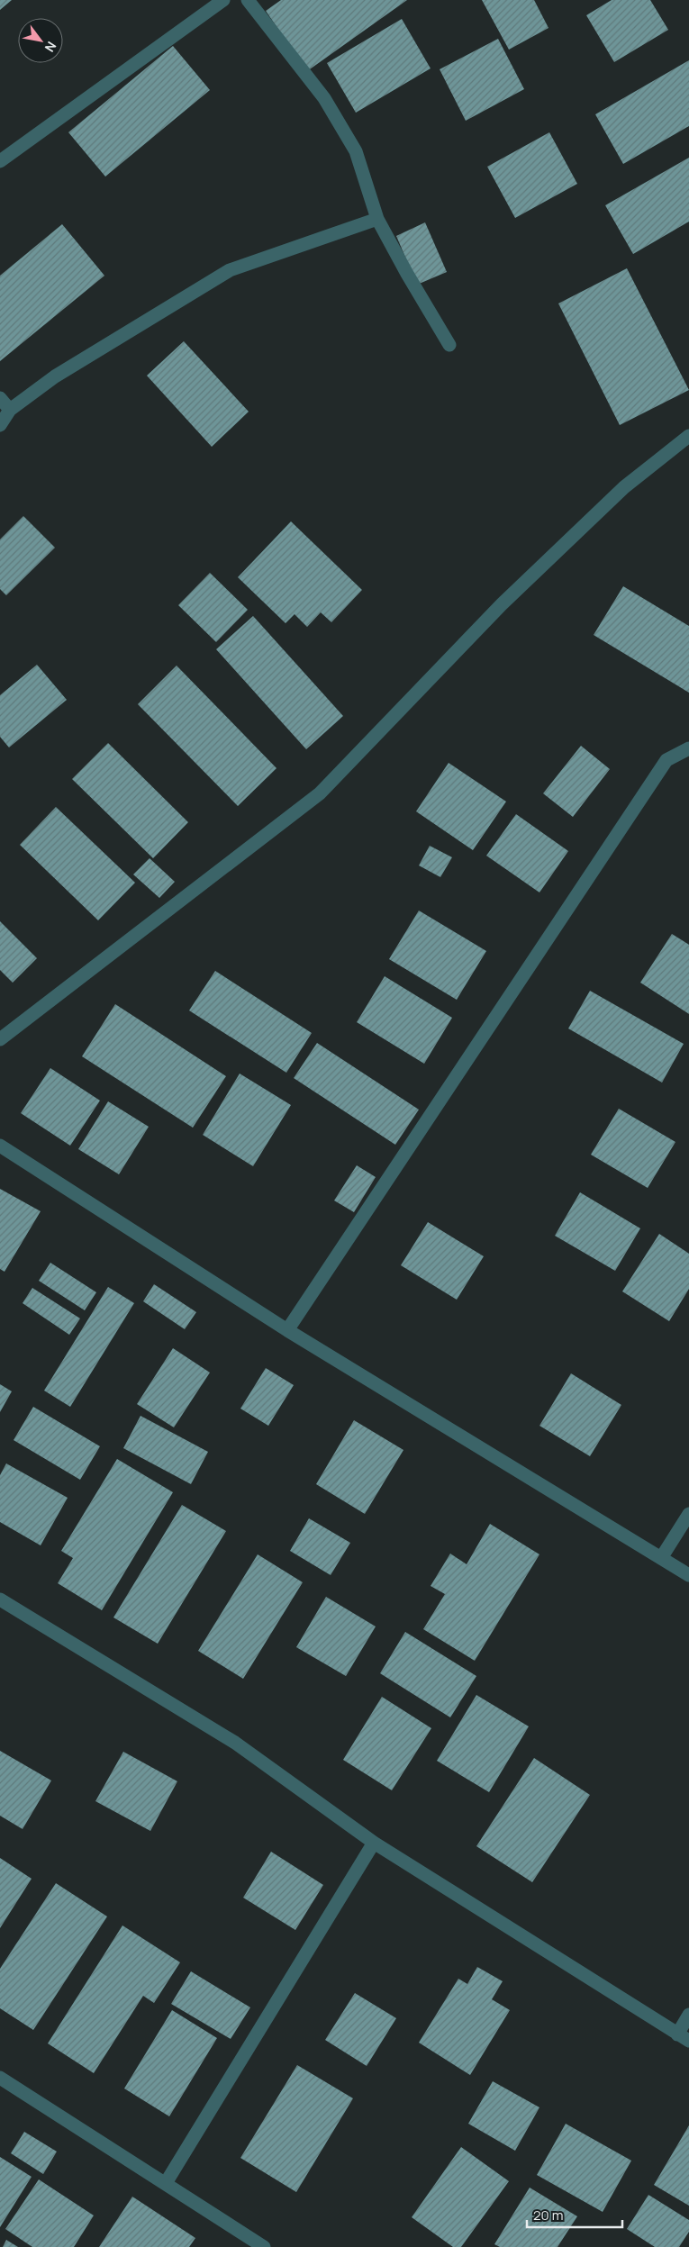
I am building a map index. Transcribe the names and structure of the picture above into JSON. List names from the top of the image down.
{
  "scale_bar": "20 m",
  "north": "bottom right"
}
